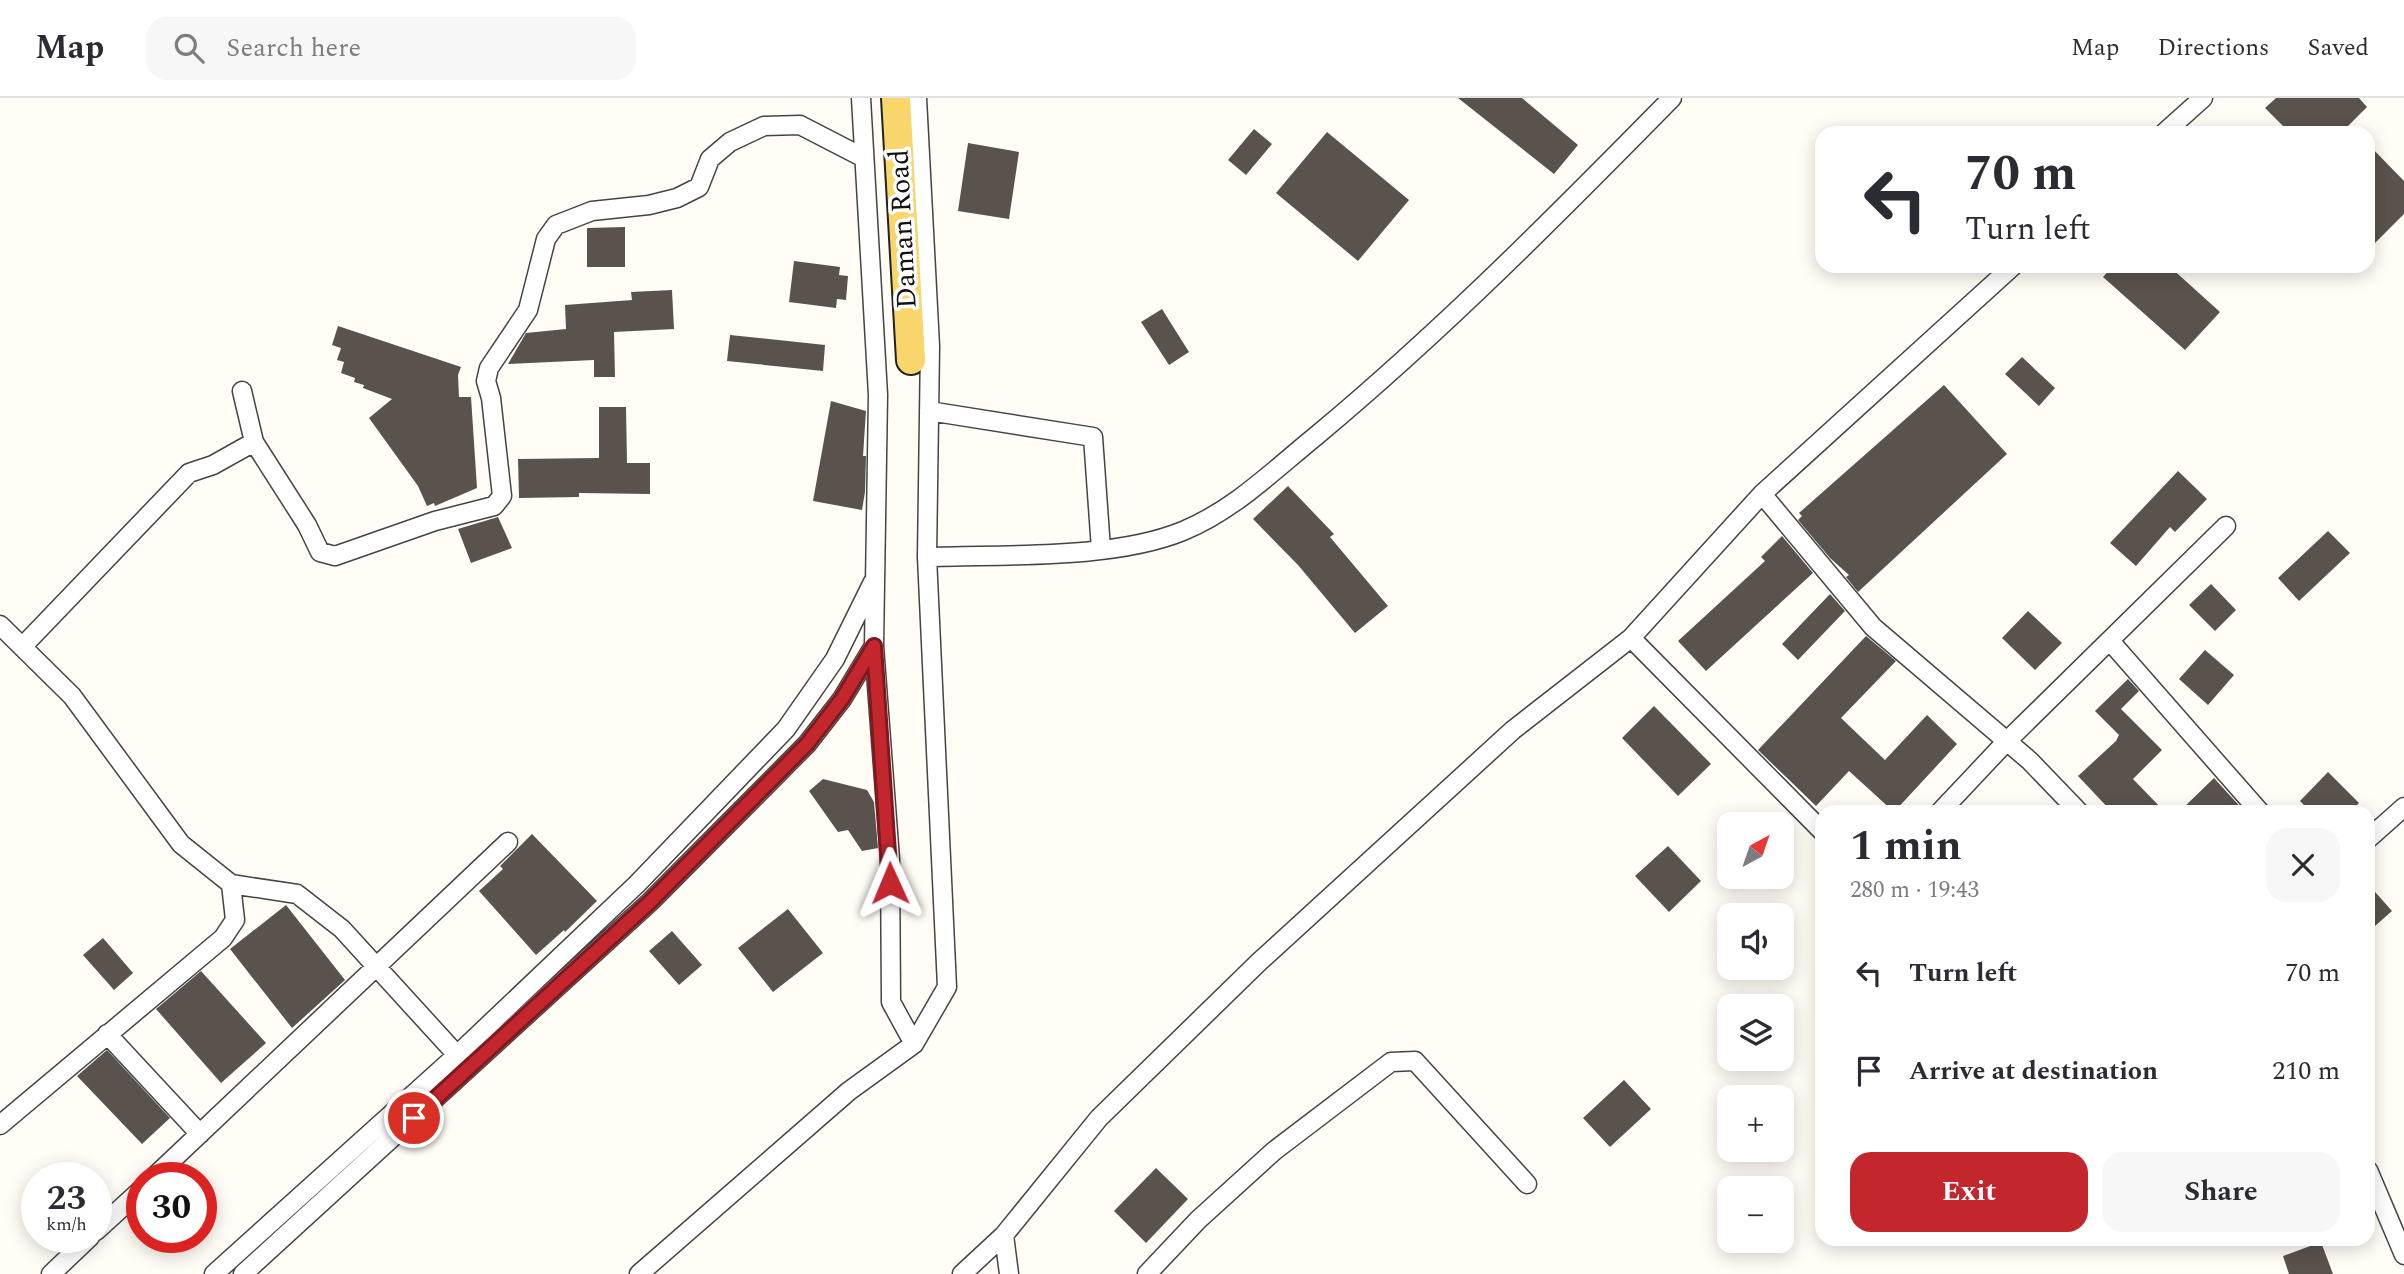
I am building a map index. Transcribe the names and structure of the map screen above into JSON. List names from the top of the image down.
{
  "streets": {
    "main road": ["Daman Road"]
  },
  "north": "top right",
  "page": {
    "header": "Map",
    "search": "Search here",
    "nav": ["Map", "Directions", "Saved"],
    "turn": ["70 m", "Turn left"],
    "heading": ["1 min", "280 m · 19:43"],
    "map_buttons": ["+", "−"],
    "list": [
      {
        "name": "Turn left",
        "value": "70 m"
      },
      {
        "name": "Arrive at destination",
        "value": "210 m"
      }
    ],
    "buttons": ["Exit", "Share"],
    "speed": "23 km/h",
    "limit": "30"
  }
}
